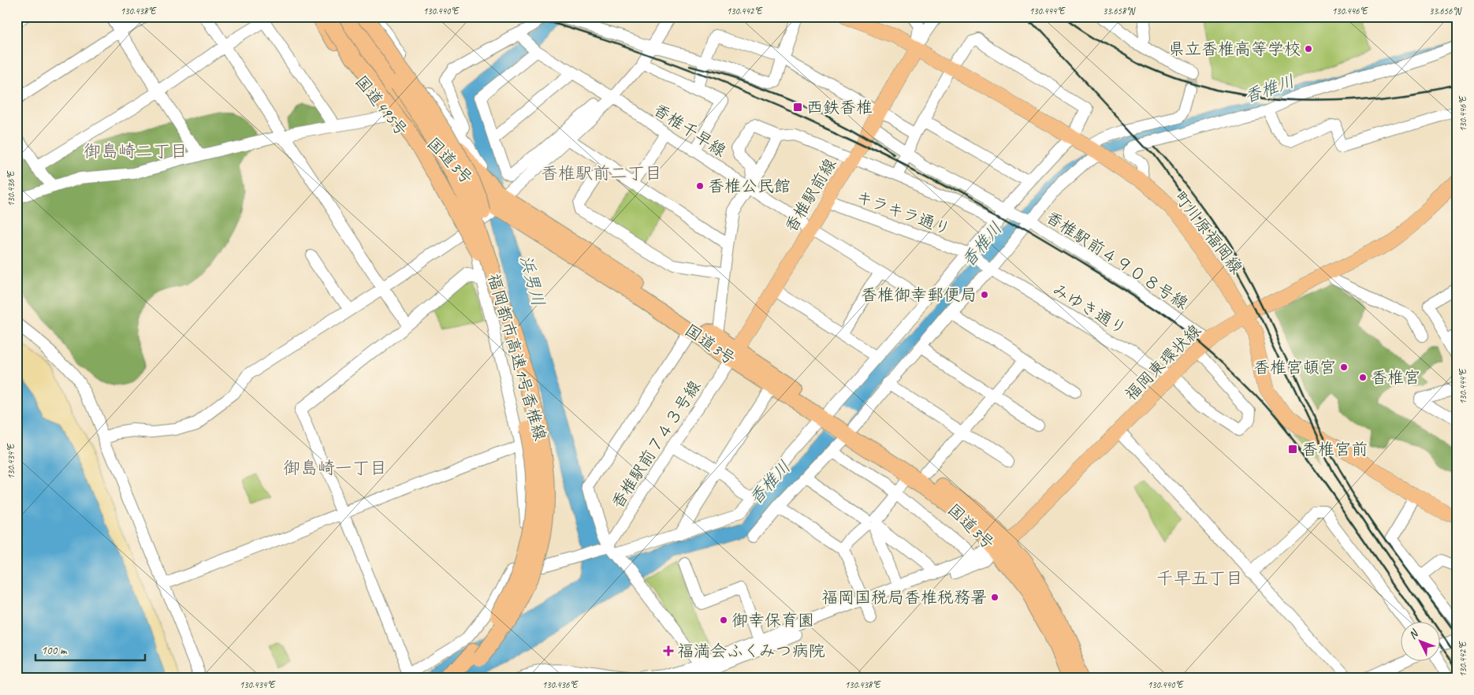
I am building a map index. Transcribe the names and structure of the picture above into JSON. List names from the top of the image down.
{
  "streets": {
    "highway": ["国道495号", "国道3号", "福岡都市高速1号香椎線"],
    "main road": ["香椎駅前線", "町川原福岡線", "福岡東環状線"],
    "street": [
      "香椎千早線",
      "キラキラ通り",
      "香椎駅前４９０８号線",
      "みゆき通り",
      "香椎駅前７４３号線"
    ]
  },
  "crossings": [
    ["国道495号", "国道3号"],
    ["香椎千早線", "香椎駅前線"],
    ["国道3号", "香椎駅前線"],
    ["国道3号", "福岡東環状線"],
    ["国道3号", "香椎駅前７４３号線"],
    ["香椎駅前線", "キラキラ通り"],
    ["香椎駅前線", "町川原福岡線"],
    ["香椎駅前線", "香椎駅前４９０８号線"],
    ["香椎駅前線", "香椎駅前７４３号線"],
    ["キラキラ通り", "みゆき通り"],
    ["町川原福岡線", "福岡東環状線"],
    ["香椎駅前４９０８号線", "福岡東環状線"],
    ["みゆき通り", "福岡東環状線"]
  ],
  "districts": [
    "御島崎二丁目",
    "香椎駅前二丁目",
    "御島崎一丁目",
    "千早五丁目"
  ],
  "water": ["香椎川", "浜男川"],
  "places": {
    "other": [
      "県立香椎高等学校",
      "香椎公民館",
      "香椎御幸郵便局",
      "香椎宮頓宮",
      "香椎宮",
      "福岡国税局香椎税務署",
      "御幸保育園"
    ],
    "transit": ["西鉄香椎", "香椎宮前"],
    "health": ["福満会ふくみつ病院"]
  },
  "scale_bar": "100 m",
  "north": "top left",
  "coordinates": [
    "130.438°E",
    "130.440°E",
    "130.442°E",
    "130.444°E",
    "33.658°N",
    "130.446°E",
    "33.656°N",
    "130.436°E",
    "130.434°E"
  ]
}
